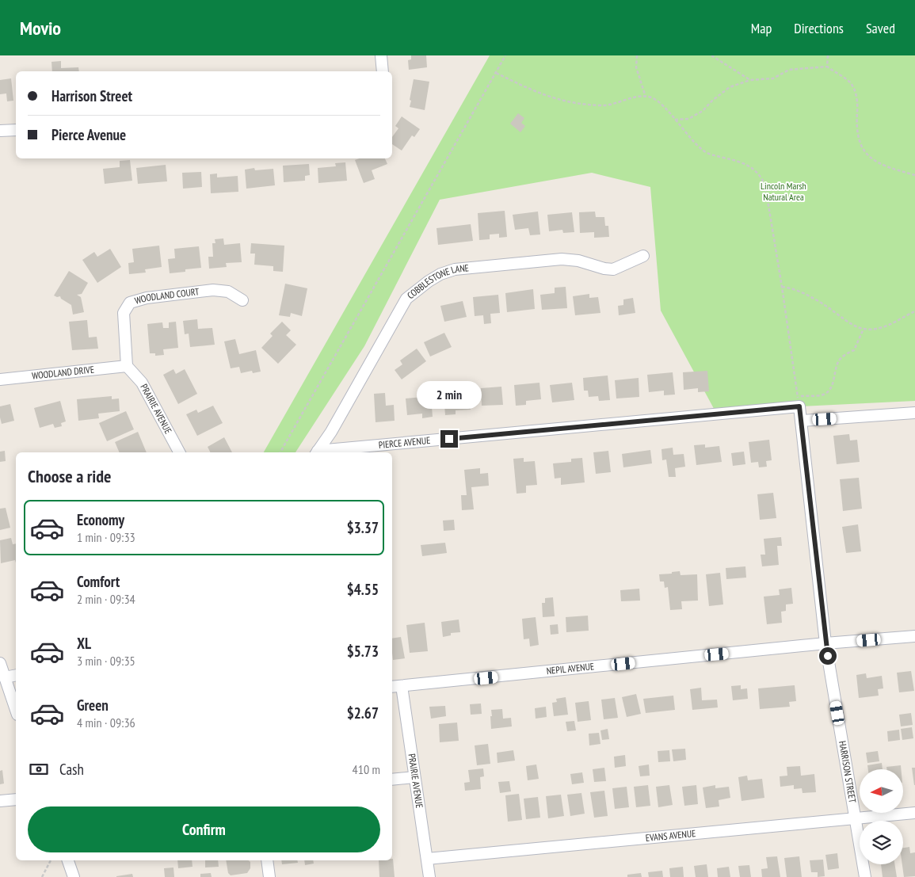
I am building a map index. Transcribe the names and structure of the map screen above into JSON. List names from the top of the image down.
{
  "streets": {
    "street": [
      "COBBLESTONE LANE",
      "WOODLAND COURT",
      "WOODLAND DRIVE",
      "PRAIRIE AVENUE",
      "PIERCE AVENUE",
      "NEPIL AVENUE",
      "HARRISON STREET",
      "EVANS AVENUE"
    ]
  },
  "crossings": [
    ["COBBLESTONE LANE", "PIERCE AVENUE"],
    ["WOODLAND COURT", "WOODLAND DRIVE"],
    ["WOODLAND COURT", "PRAIRIE AVENUE"],
    ["WOODLAND DRIVE", "PRAIRIE AVENUE"],
    ["PRAIRIE AVENUE", "NEPIL AVENUE"],
    ["PRAIRIE AVENUE", "EVANS AVENUE"],
    ["PIERCE AVENUE", "HARRISON STREET"],
    ["NEPIL AVENUE", "HARRISON STREET"],
    ["HARRISON STREET", "EVANS AVENUE"]
  ],
  "parks": ["Lincoln Marsh Natural Area"],
  "north": "left",
  "page": {
    "header": "Movio",
    "nav": ["Map", "Directions", "Saved"],
    "banner": ["Harrison Street", "Pierce Avenue"],
    "bubble": "2 min",
    "heading": "Choose a ride",
    "list": [
      {
        "name": "Economy",
        "note": "1 min · 09:33",
        "value": "$3.37"
      },
      {
        "name": "Comfort",
        "note": "2 min · 09:34",
        "value": "$4.55"
      },
      {
        "name": "XL",
        "note": "3 min · 09:35",
        "value": "$5.73"
      },
      {
        "name": "Green",
        "note": "4 min · 09:36",
        "value": "$2.67"
      }
    ],
    "pay": ["Cash", "410 m"],
    "buttons": "Confirm"
  }
}
